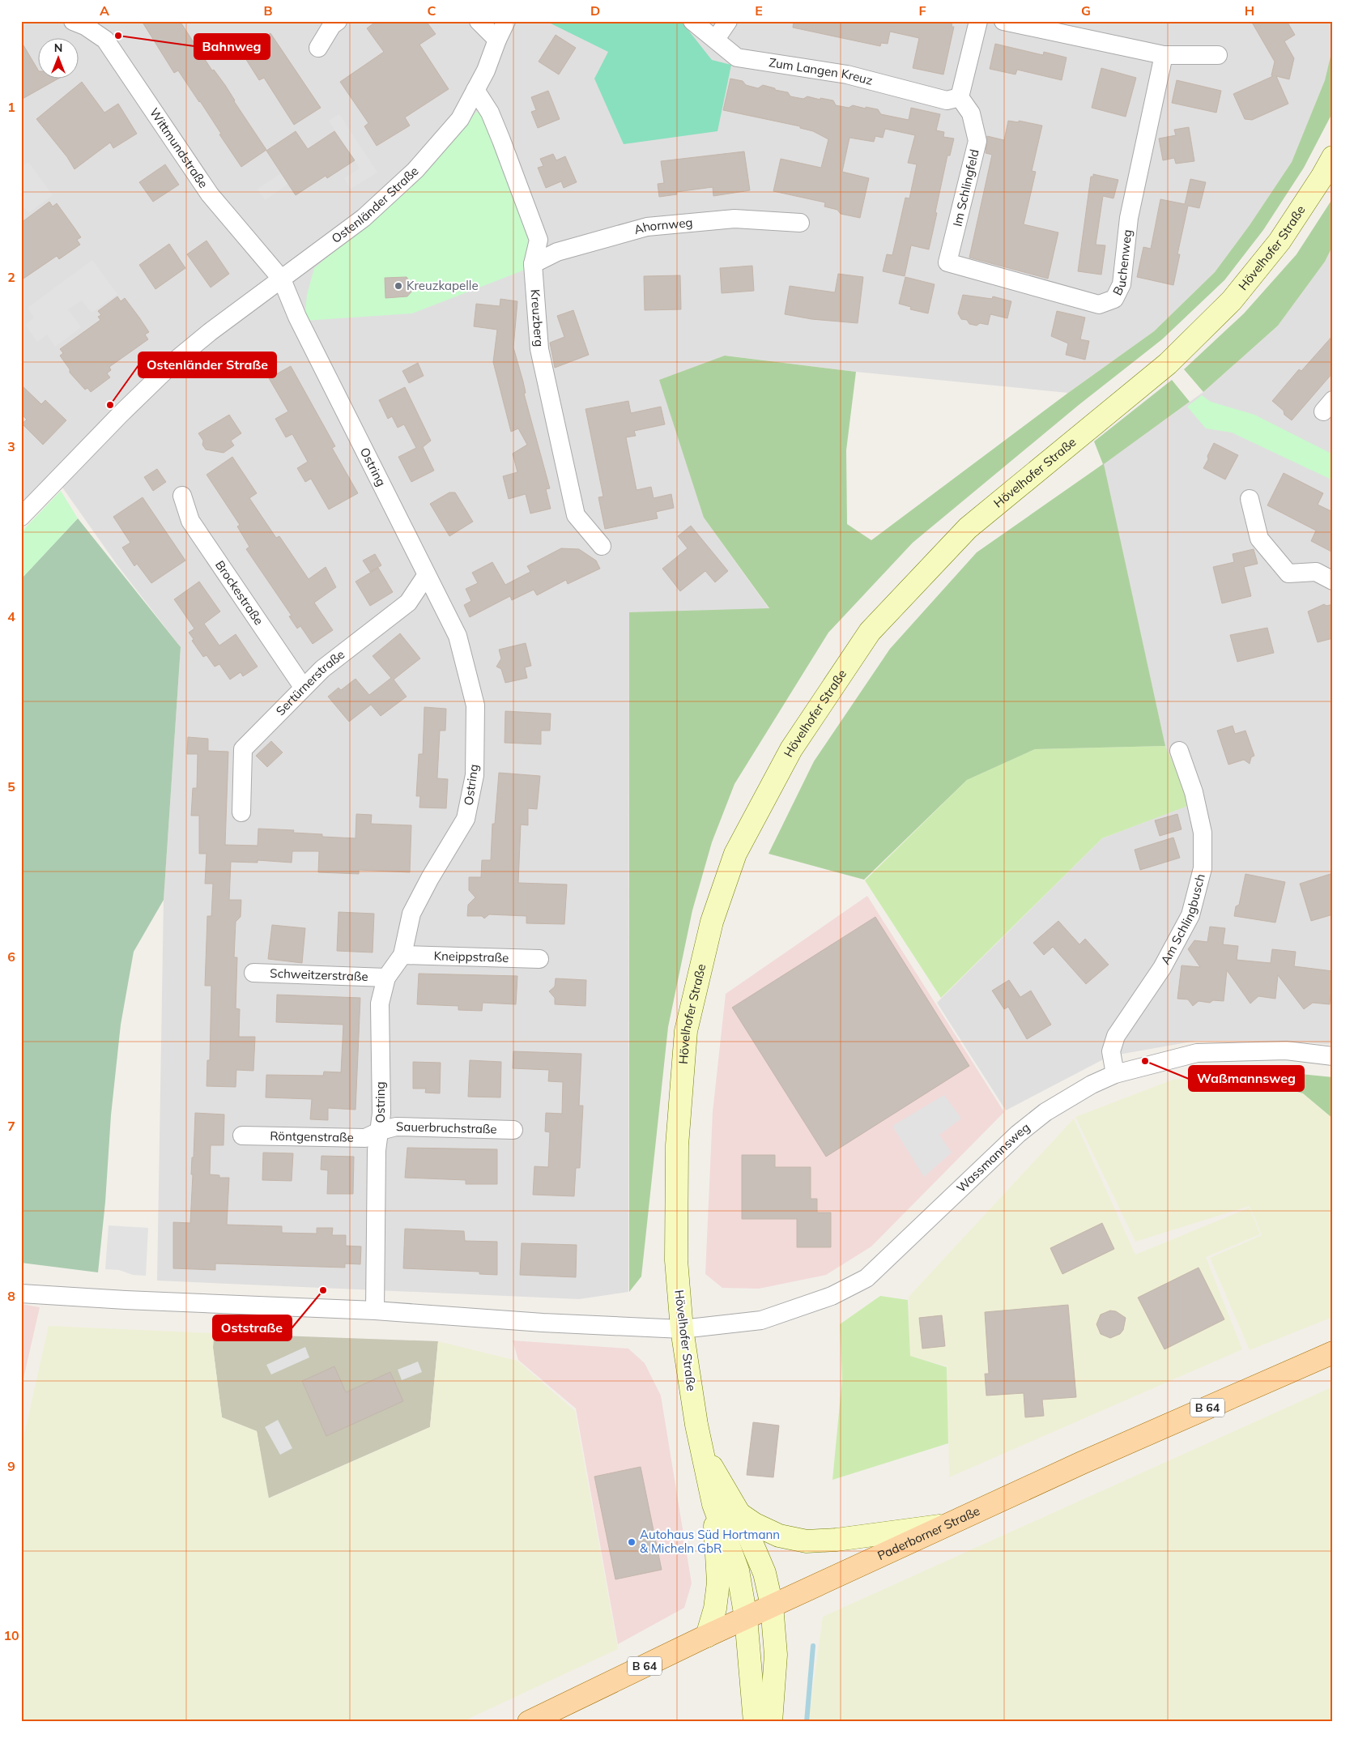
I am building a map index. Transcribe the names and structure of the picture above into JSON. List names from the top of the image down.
{
  "streets": {
    "main road": ["Hövelhofer Straße", "B 64", "Paderborner Straße"],
    "street": [
      "Zum Langen Kreuz",
      "Wittmundstraße",
      "Im Schlingfeld",
      "Ostenländer Straße",
      "Ahornweg",
      "Buchenweg",
      "Kreuzberg",
      "Ostring",
      "Brockestraße",
      "Sertürnerstraße",
      "Am Schlingbusch",
      "Kneippstraße",
      "Schweitzerstraße",
      "Sauerbruchstraße",
      "Röntgenstraße",
      "Wassmannsweg"
    ]
  },
  "crossings": [
    ["Zum Langen Kreuz", "Im Schlingfeld"],
    ["Wittmundstraße", "Ostenländer Straße"],
    ["Wittmundstraße", "Ostring"],
    ["Im Schlingfeld", "Buchenweg"],
    ["Ostenländer Straße", "Kreuzberg"],
    ["Ostenländer Straße", "Ostring"],
    ["Ahornweg", "Kreuzberg"],
    ["Hövelhofer Straße", "Wassmannsweg"],
    ["Hövelhofer Straße", "Paderborner Straße"],
    ["Ostring", "Sertürnerstraße"],
    ["Ostring", "Kneippstraße"],
    ["Ostring", "Schweitzerstraße"],
    ["Ostring", "Sauerbruchstraße"],
    ["Ostring", "Röntgenstraße"],
    ["Ostring", "Wassmannsweg"],
    ["Brockestraße", "Sertürnerstraße"],
    ["Am Schlingbusch", "Wassmannsweg"],
    ["Sauerbruchstraße", "Röntgenstraße"]
  ],
  "places": [
    "Bahnweg",
    "Kreuzkapelle",
    "Ostenländer Straße",
    "Waßmannsweg",
    "Oststraße",
    "Autohaus Süd Hortmann & Micheln GbR"
  ],
  "north": "top",
  "grid": {
    "columns": [
      "A",
      "B",
      "C",
      "D",
      "E",
      "F",
      "G",
      "H"
    ],
    "rows": [
      "1",
      "2",
      "3",
      "4",
      "5",
      "6",
      "7",
      "8",
      "9",
      "10"
    ]
  }
}
